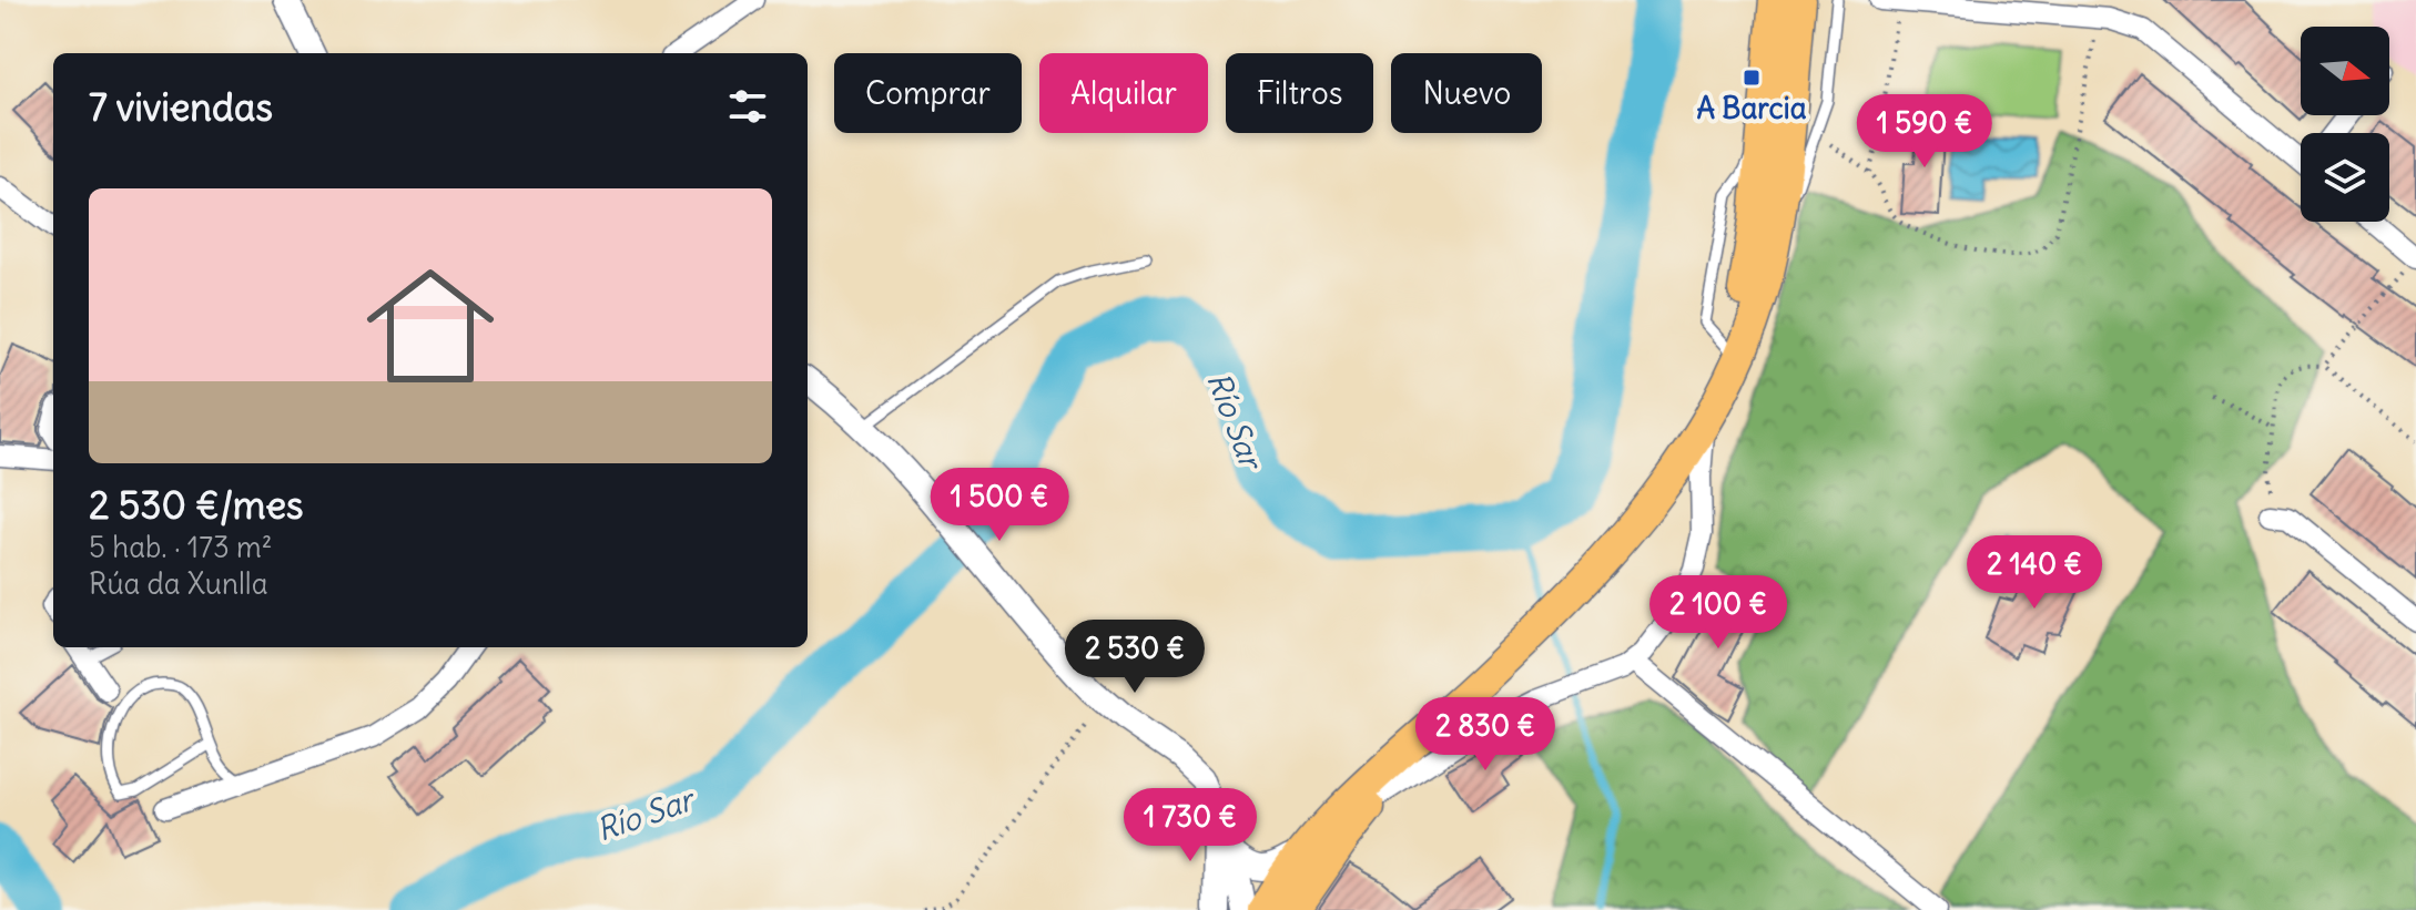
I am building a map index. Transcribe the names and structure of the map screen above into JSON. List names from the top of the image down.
{
  "water": ["Río Sar"],
  "places": {
    "transit": ["A Barcia"]
  },
  "north": "right",
  "page": {
    "chip": [
      "Comprar",
      "Alquilar",
      "Filtros",
      "Nuevo"
    ],
    "heading": "7 viviendas",
    "price": [
      "1 590 €",
      "1 500 €",
      "2 140 €",
      "2 100 €",
      "2 530 €",
      "2 830 €",
      "1 730 €"
    ],
    "list": [
      {
        "name": "2 530 €/mes",
        "note": "5 hab. · 173 m² · Rúa da Xunlla"
      }
    ]
  }
}
